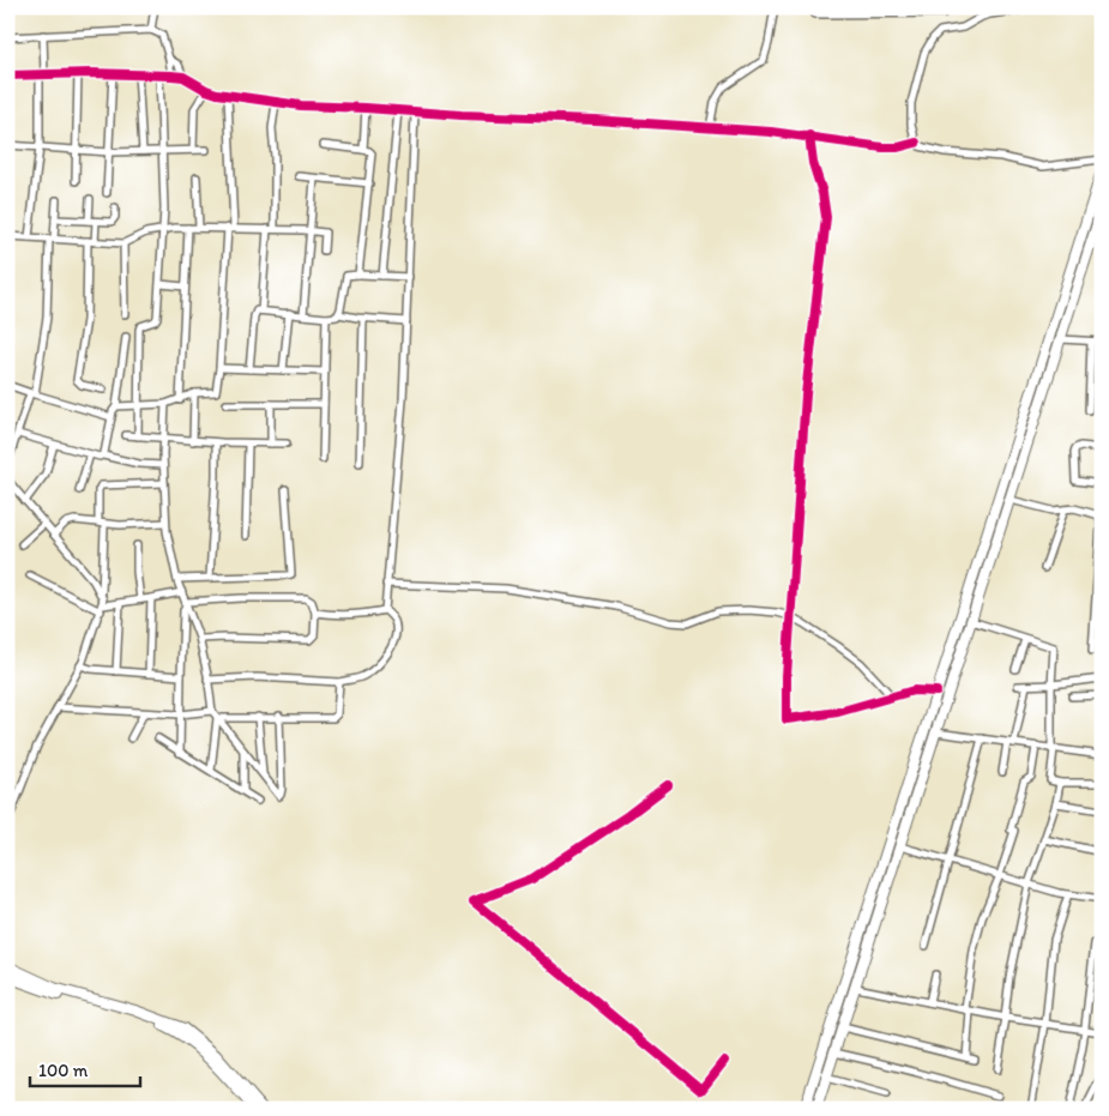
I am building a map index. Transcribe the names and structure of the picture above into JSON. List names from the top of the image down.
{
  "scale_bar": "100 m"
}
